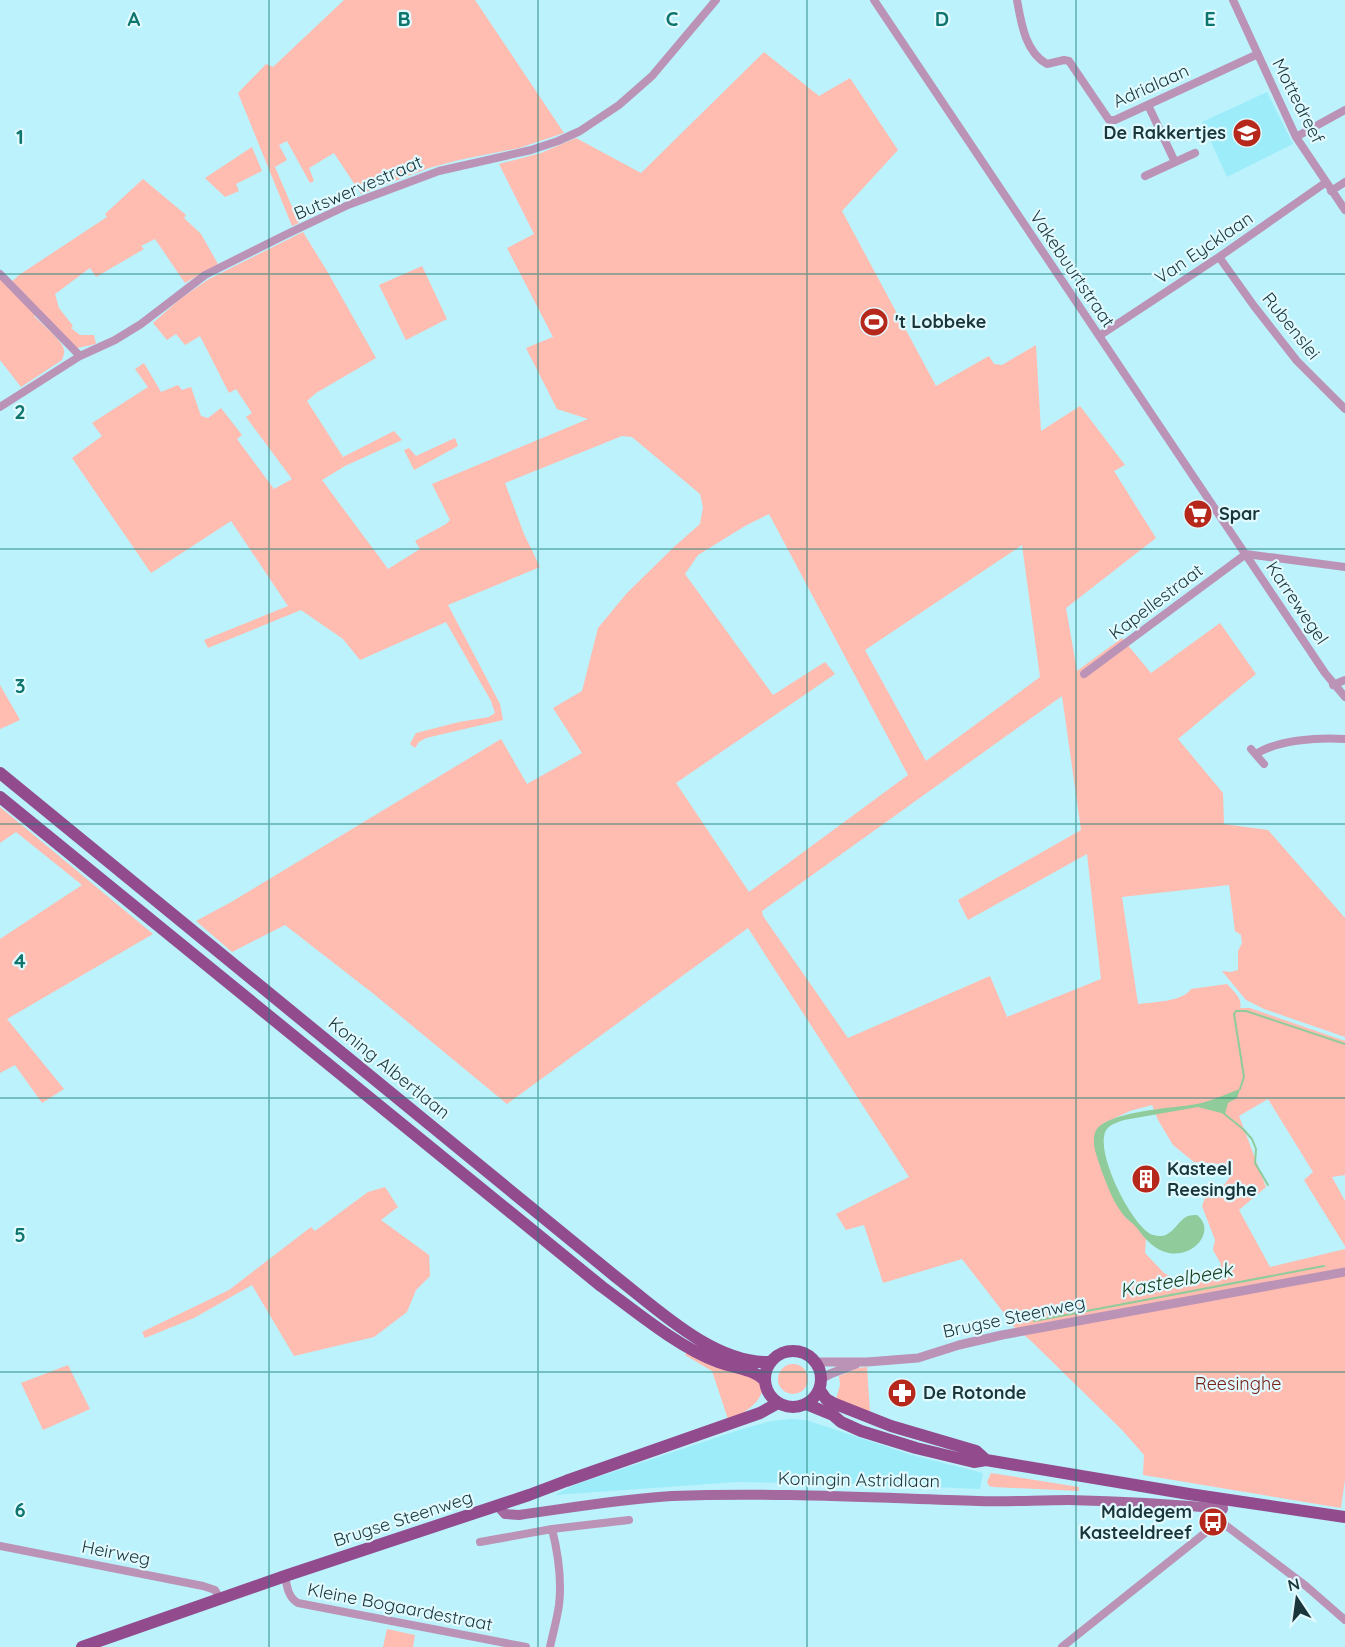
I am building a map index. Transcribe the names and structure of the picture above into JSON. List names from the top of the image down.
{
  "streets": {
    "main road": ["Koning Albertlaan", "Brugse Steenweg", "Koningin Astridlaan"],
    "street": [
      "Adrialaan",
      "Mottedreef",
      "Butswervestraat",
      "Van Eycklaan",
      "Vakebuurtstraat",
      "Rubenslei",
      "Kapellestraat",
      "Karrewegel",
      "Heirweg",
      "Kleine Bogaardestraat"
    ]
  },
  "crossings": [
    ["Adrialaan", "Mottedreef"],
    ["Mottedreef", "Van Eycklaan"],
    ["Van Eycklaan", "Vakebuurtstraat"],
    ["Van Eycklaan", "Rubenslei"],
    ["Vakebuurtstraat", "Kapellestraat"],
    ["Vakebuurtstraat", "Karrewegel"],
    ["Kapellestraat", "Karrewegel"],
    ["Koning Albertlaan", "Brugse Steenweg"],
    ["Koning Albertlaan", "Koningin Astridlaan"],
    ["Brugse Steenweg", "Koningin Astridlaan"],
    ["Brugse Steenweg", "Heirweg"],
    ["Brugse Steenweg", "Kleine Bogaardestraat"]
  ],
  "water": ["Kasteelbeek"],
  "parks": ["Reesinghe"],
  "places": {
    "school or university": ["De Rakkertjes"],
    "sports": ["'t Lobbeke"],
    "supermarket": ["Spar"],
    "building": ["Kasteel Reesinghe"],
    "pharmacy": ["De Rotonde"],
    "bus stop": ["Maldegem Kasteeldreef"]
  },
  "north": "top",
  "grid": {
    "columns": [
      "A",
      "B",
      "C",
      "D",
      "E"
    ],
    "rows": [
      "1",
      "2",
      "3",
      "4",
      "5",
      "6"
    ]
  }
}
